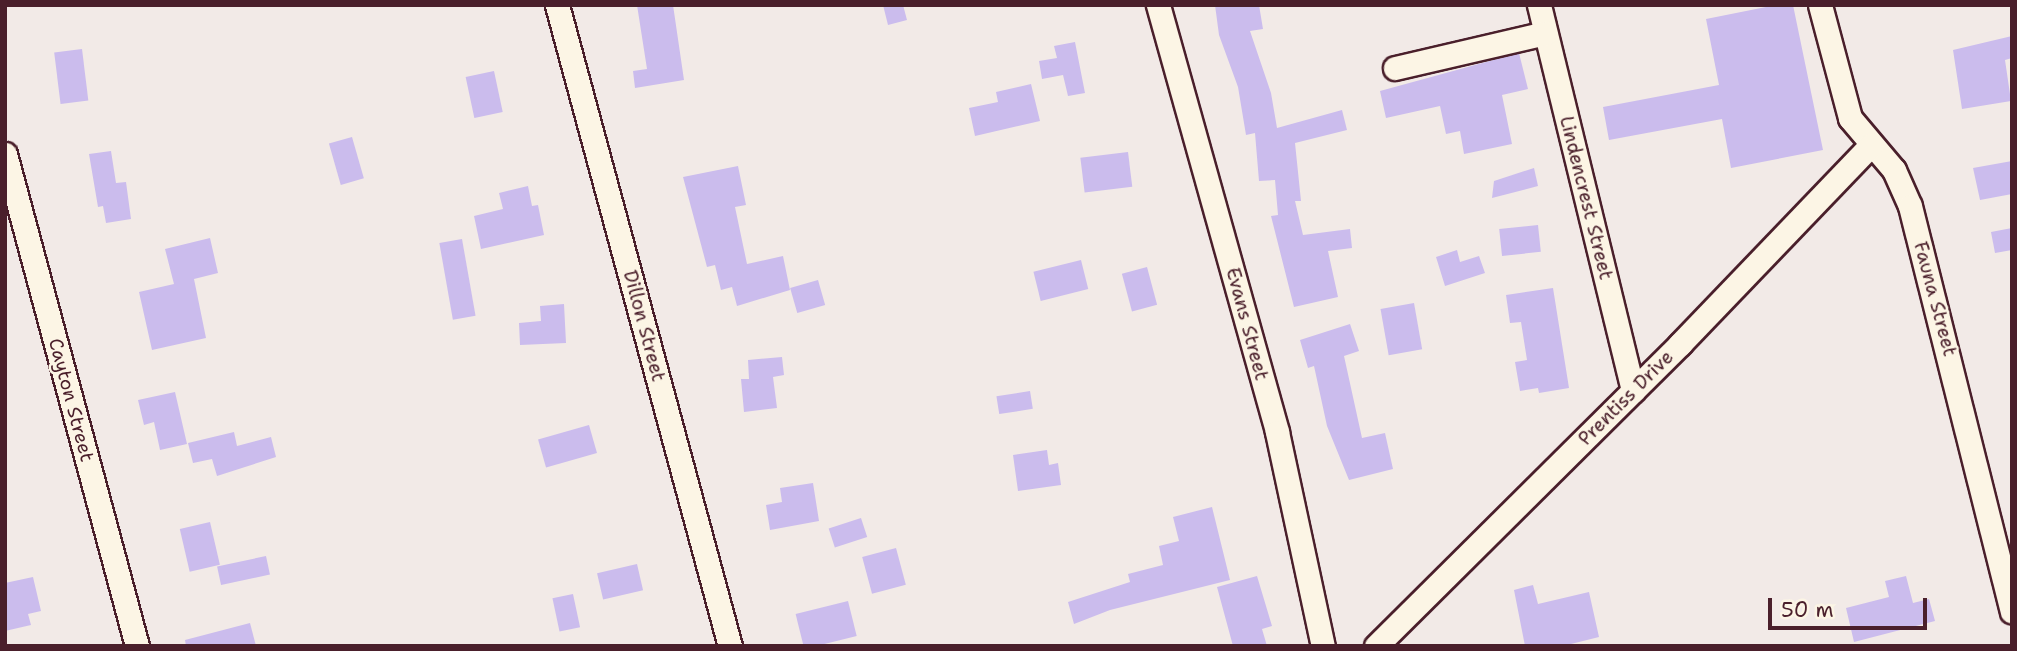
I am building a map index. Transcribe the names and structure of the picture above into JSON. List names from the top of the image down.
{
  "streets": {
    "street": [
      "Lindencrest Street",
      "Fauna Street",
      "Evans Street",
      "Dillon Street",
      "Prentiss Drive",
      "Cayton Street"
    ]
  },
  "crossings": [
    ["Lindencrest Street", "Prentiss Drive"],
    ["Fauna Street", "Prentiss Drive"]
  ],
  "scale_bar": "50 m"
}
